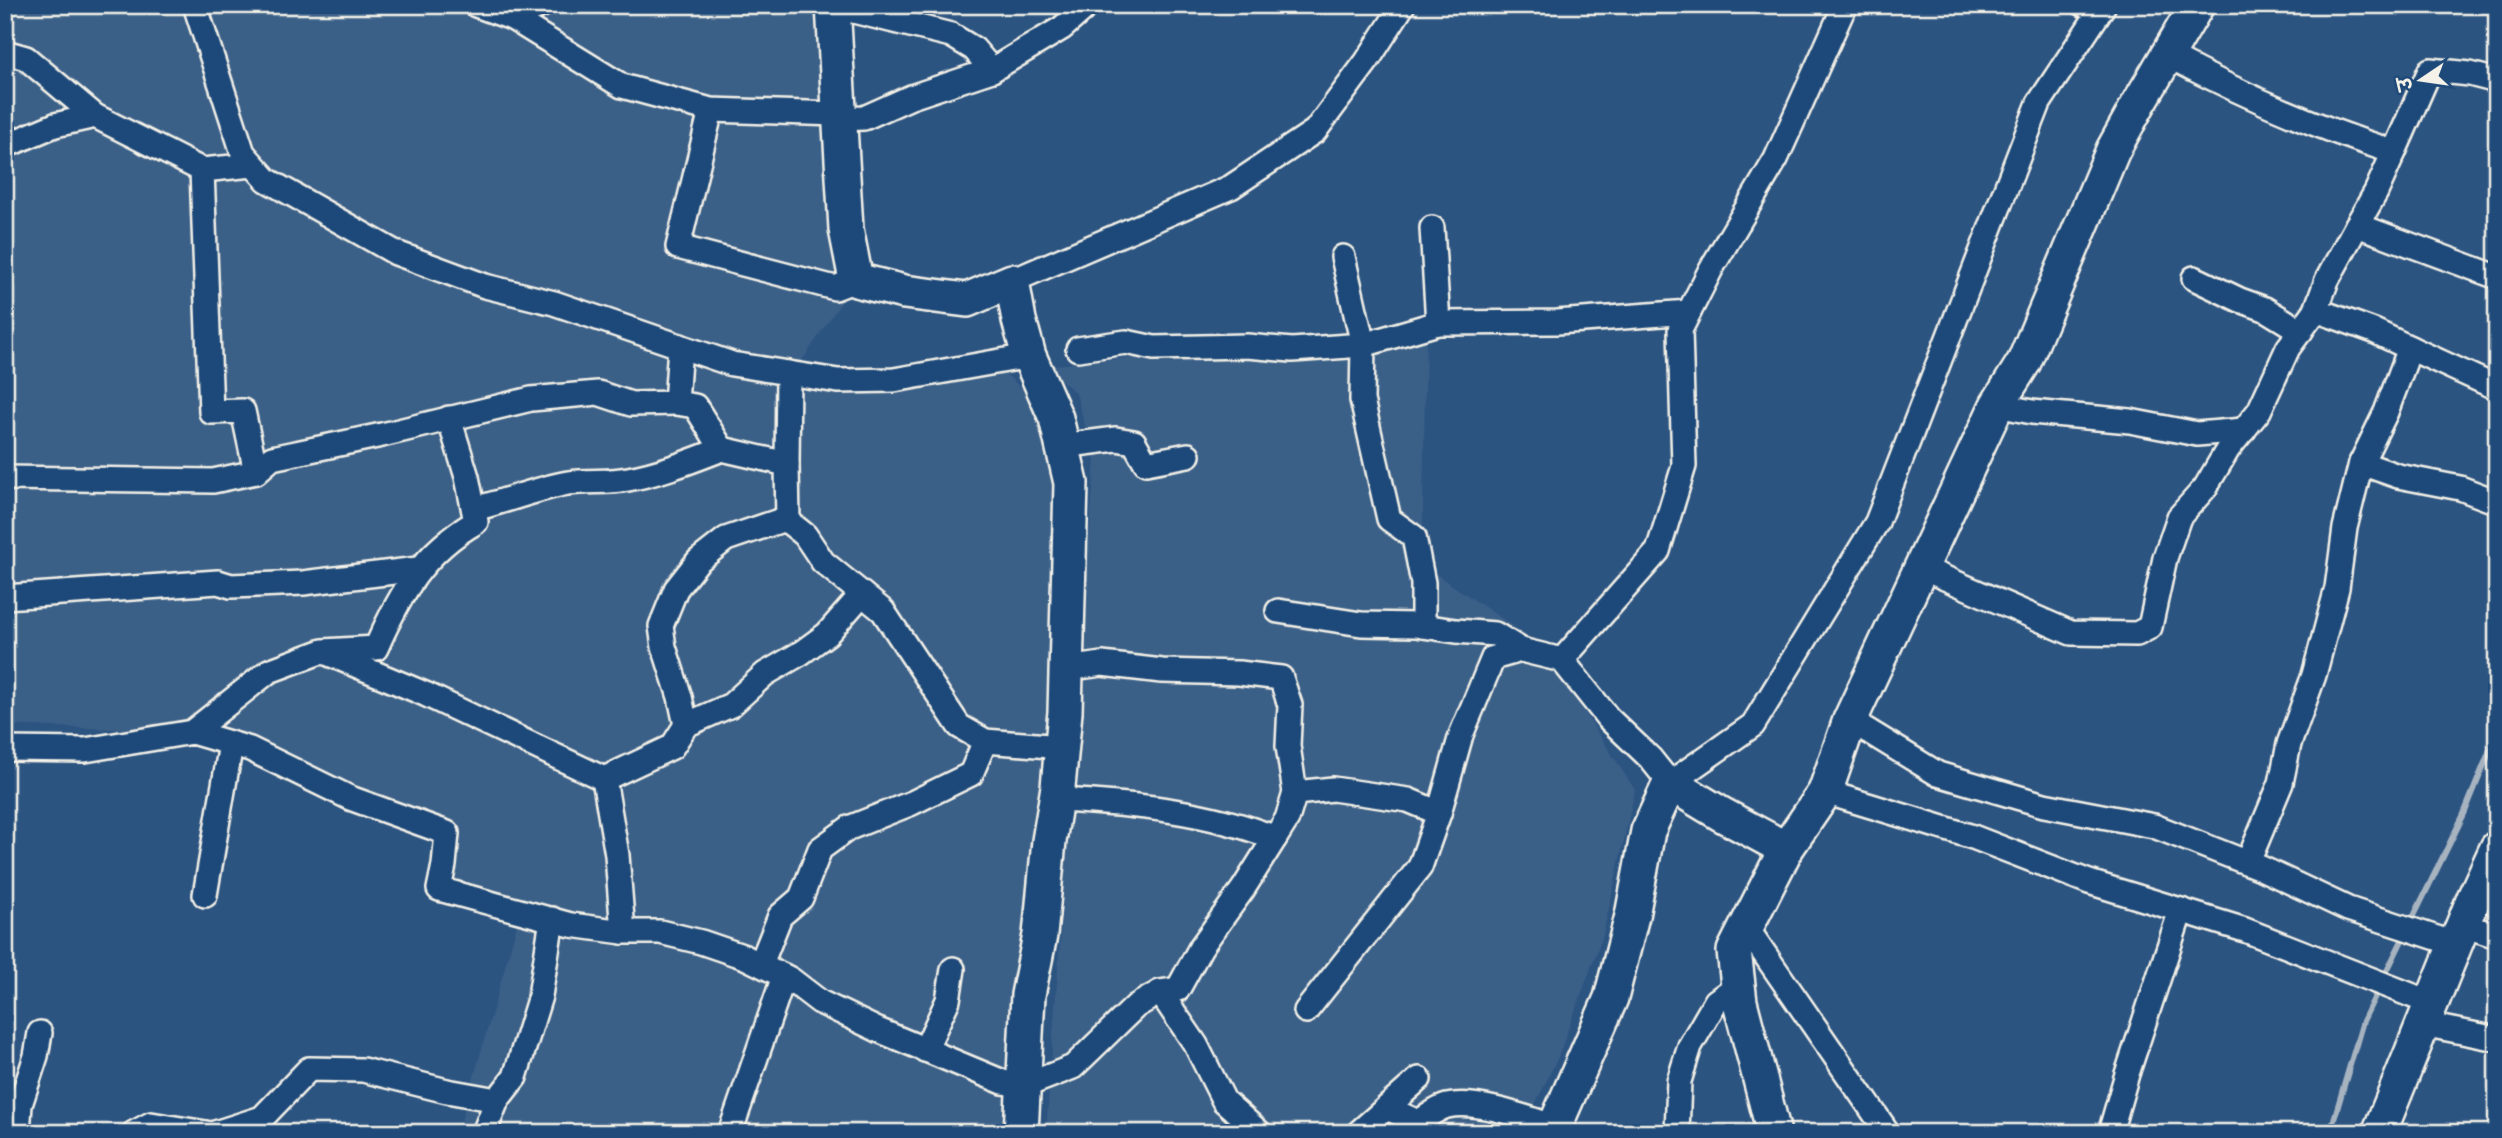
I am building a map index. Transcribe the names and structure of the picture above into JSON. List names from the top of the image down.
{
  "north": "left"
}
